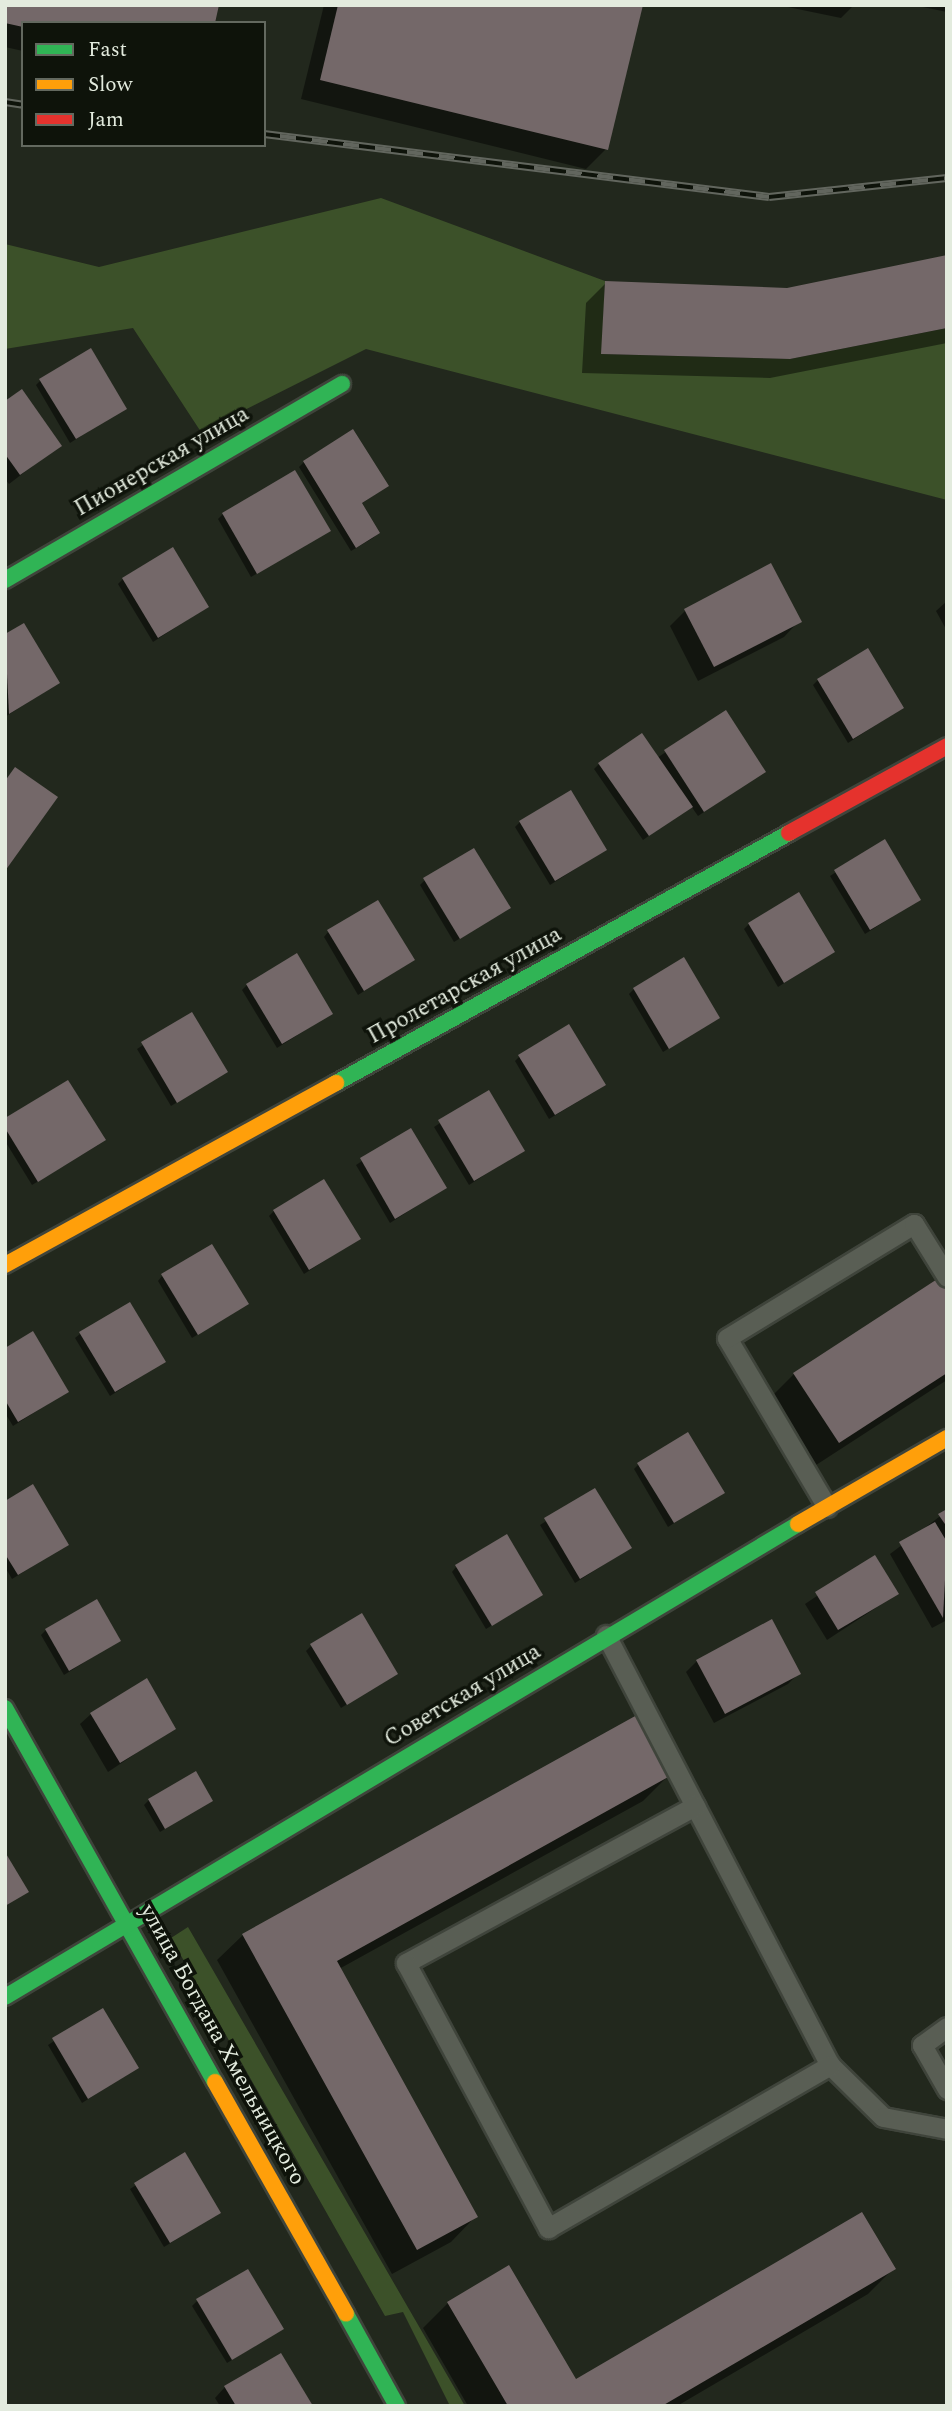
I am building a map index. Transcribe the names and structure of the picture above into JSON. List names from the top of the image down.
{
  "streets": {
    "street": [
      "Пионерская улица",
      "Пролетарская улица",
      "Советская улица",
      "улица Богдана Хмельницкого"
    ]
  },
  "crossings": [
    ["Советская улица", "улица Богдана Хмельницкого"]
  ],
  "legend": ["Fast", "Slow", "Jam"]
}
